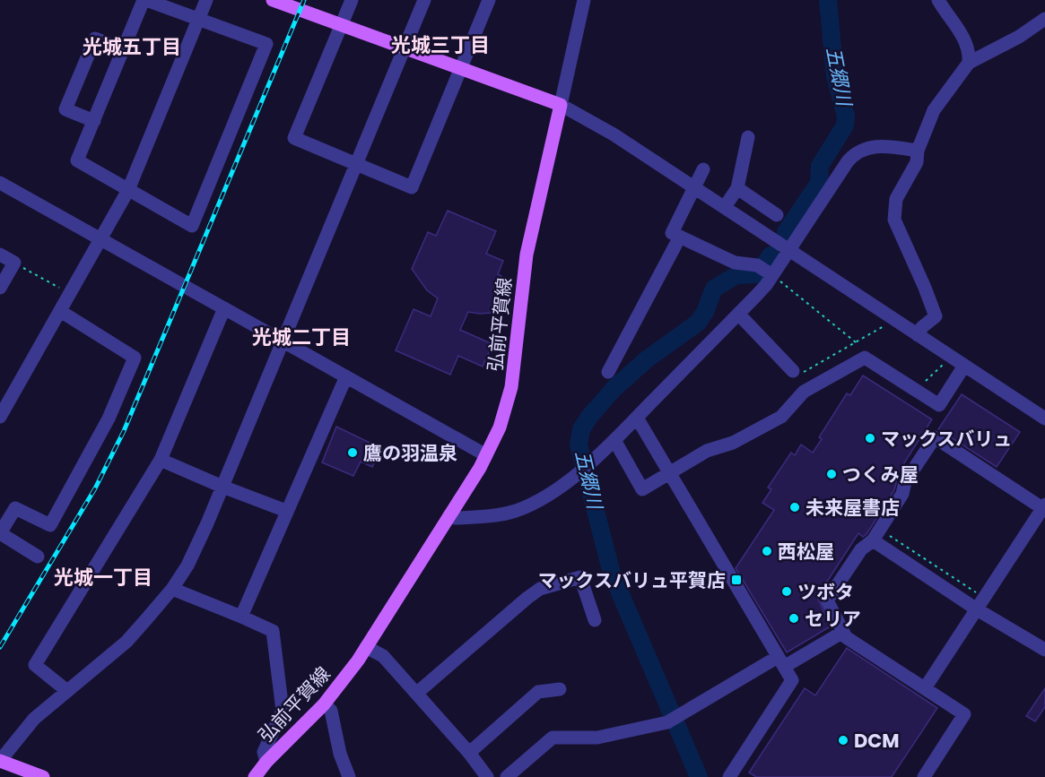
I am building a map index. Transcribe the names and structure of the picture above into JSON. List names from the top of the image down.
{
  "streets": {
    "main road": ["弘前平賀線"]
  },
  "districts": [
    "光城三丁目",
    "光城五丁目",
    "光城二丁目",
    "光城一丁目"
  ],
  "water": ["五郷川"],
  "places": {
    "other": [
      "マックスバリュ",
      "鷹の羽温泉",
      "つくみ屋",
      "未来屋書店",
      "西松屋",
      "ツボタ",
      "セリア",
      "DCM"
    ],
    "transit": ["マックスバリュ平賀店"]
  }
}
